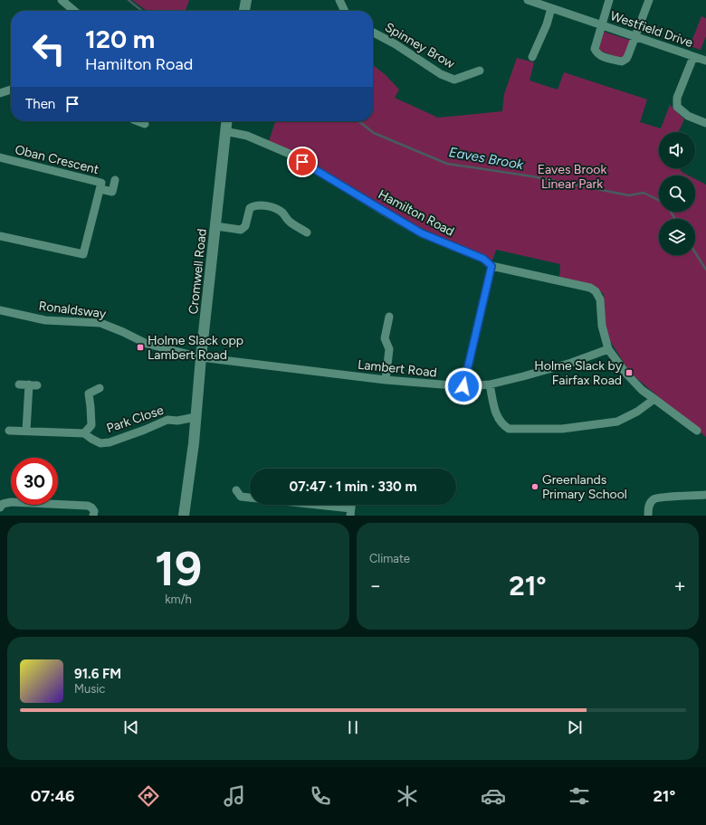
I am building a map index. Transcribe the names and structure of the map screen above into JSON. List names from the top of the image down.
{
  "streets": {
    "street": [
      "Westfield Drive",
      "Spinney Brow",
      "Oban Crescent",
      "Hamilton Road",
      "Cromwell Road",
      "Ronaldsway",
      "Lambert Road",
      "Park Close"
    ]
  },
  "crossings": [
    ["Hamilton Road", "Cromwell Road"],
    ["Hamilton Road", "Lambert Road"],
    ["Cromwell Road", "Ronaldsway"],
    ["Cromwell Road", "Lambert Road"],
    ["Cromwell Road", "Park Close"],
    ["Ronaldsway", "Lambert Road"]
  ],
  "water": ["Eaves Brook"],
  "parks": ["Eaves Brook Linear Park"],
  "places": {
    "transit": ["Holme Slack opp Lambert Road", "Holme Slack by Fairfax Road"],
    "other": ["Greenlands Primary School"]
  },
  "page": {
    "turn": ["120 m", "Hamilton Road"],
    "then": "Then",
    "limit": "30",
    "trip": "07:47 · 1 min · 330 m",
    "tile": [
      ["19", "km/h"],
      "Climate"
    ],
    "heat": ["−", "21°", "+"],
    "song": ["91.6 FM", "Music"],
    "tabs": ["07:46", "21°"]
  }
}
